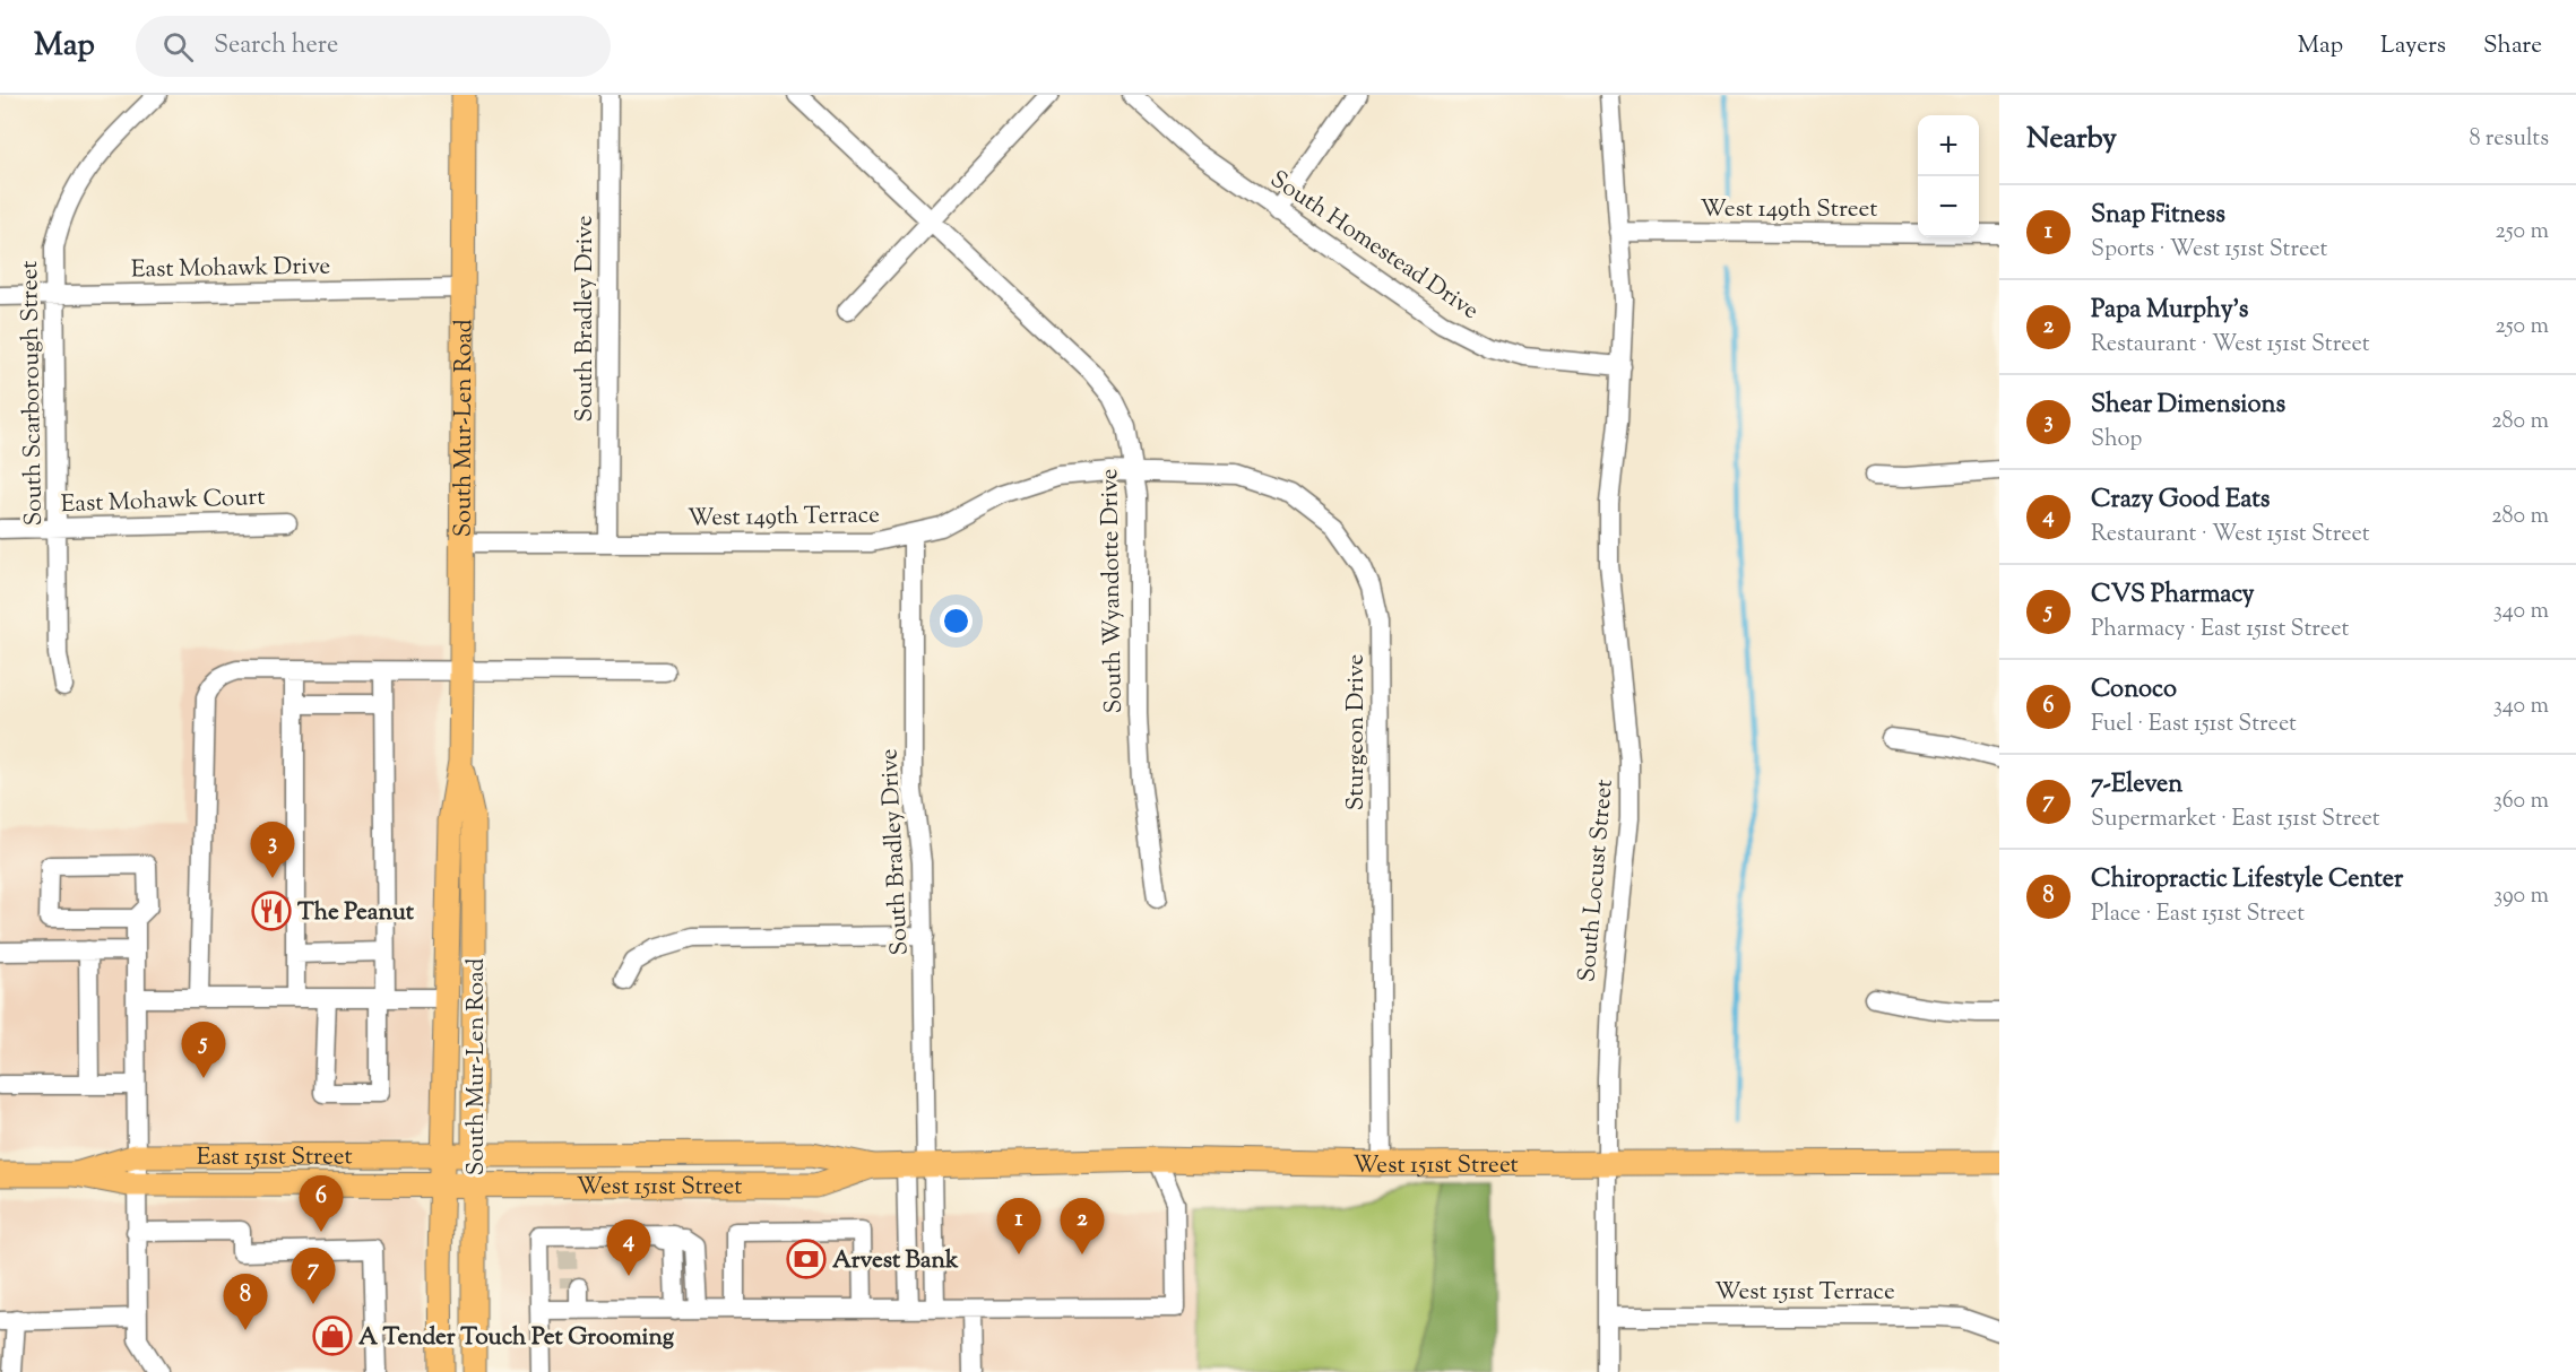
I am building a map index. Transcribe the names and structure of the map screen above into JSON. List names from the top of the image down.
{
  "streets": {
    "main road": ["South Mur-Len Road", "East 151st Street", "West 151st Street"],
    "street": [
      "West 149th Street",
      "South Homestead Drive",
      "East Mohawk Drive",
      "South Bradley Drive",
      "South Scarborough Street",
      "East Mohawk Court",
      "West 149th Terrace",
      "South Wyandotte Drive",
      "Sturgeon Drive",
      "South Locust Street",
      "West 151st Terrace"
    ]
  },
  "crossings": [
    ["West 149th Street", "South Locust Street"],
    ["South Homestead Drive", "South Locust Street"],
    ["East Mohawk Drive", "South Scarborough Street"],
    ["East Mohawk Drive", "South Mur-Len Road"],
    ["South Bradley Drive", "West 149th Terrace"],
    ["South Bradley Drive", "West 151st Street"],
    ["South Scarborough Street", "East Mohawk Court"],
    ["South Mur-Len Road", "West 149th Terrace"],
    ["South Mur-Len Road", "East 151st Street"],
    ["South Mur-Len Road", "West 151st Street"],
    ["West 149th Terrace", "South Wyandotte Drive"],
    ["West 149th Terrace", "Sturgeon Drive"],
    ["South Wyandotte Drive", "Sturgeon Drive"],
    ["Sturgeon Drive", "West 151st Street"],
    ["South Locust Street", "West 151st Street"],
    ["South Locust Street", "West 151st Terrace"],
    ["East 151st Street", "West 151st Street"]
  ],
  "places": {
    "restaurant": ["The Peanut"],
    "bank": ["Arvest Bank"],
    "shop": ["A Tender Touch Pet Grooming"]
  },
  "page": {
    "header": "Map",
    "search": "Search here",
    "nav": ["Map", "Layers", "Share"],
    "heading": ["Nearby", "8 results"],
    "map_buttons": ["+", "−"],
    "list": [
      {
        "mark": "1",
        "name": "Snap Fitness",
        "note": "Sports · West 151st Street",
        "value": "250 m"
      },
      {
        "mark": "2",
        "name": "Papa Murphy's",
        "note": "Restaurant · West 151st Street",
        "value": "250 m"
      },
      {
        "mark": "3",
        "name": "Shear Dimensions",
        "note": "Shop",
        "value": "280 m"
      },
      {
        "mark": "4",
        "name": "Crazy Good Eats",
        "note": "Restaurant · West 151st Street",
        "value": "280 m"
      },
      {
        "mark": "5",
        "name": "CVS Pharmacy",
        "note": "Pharmacy · East 151st Street",
        "value": "340 m"
      },
      {
        "mark": "6",
        "name": "Conoco",
        "note": "Fuel · East 151st Street",
        "value": "340 m"
      },
      {
        "mark": "7",
        "name": "7-Eleven",
        "note": "Supermarket · East 151st Street",
        "value": "360 m"
      },
      {
        "mark": "8",
        "name": "Chiropractic Lifestyle Center",
        "note": "Place · East 151st Street",
        "value": "390 m"
      }
    ],
    "pins": [
      "3",
      "5",
      "6",
      "1",
      "2",
      "4",
      "7",
      "8"
    ]
  }
}
